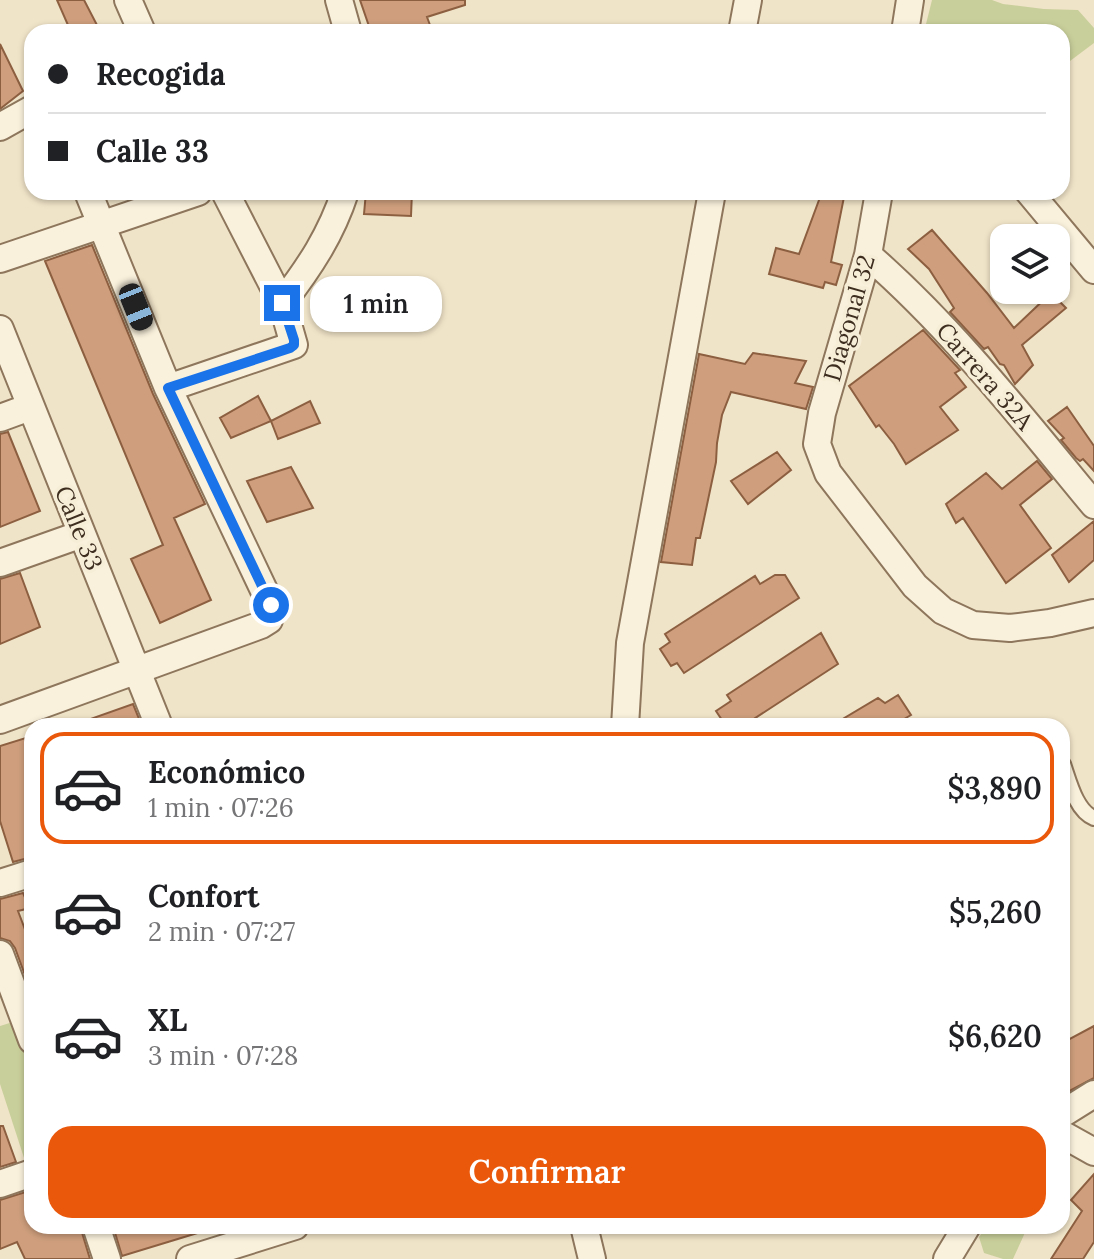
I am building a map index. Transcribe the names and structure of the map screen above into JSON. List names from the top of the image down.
{
  "streets": {
    "street": ["Diagonal 32", "Carrera 32A", "Calle 33"]
  },
  "crossings": [
    ["Diagonal 32", "Carrera 32A"]
  ],
  "page": {
    "banner": ["Recogida", "Calle 33"],
    "bubble": "1 min",
    "list": [
      {
        "name": "Económico",
        "note": "1 min · 07:26",
        "value": "$3,890"
      },
      {
        "name": "Confort",
        "note": "2 min · 07:27",
        "value": "$5,260"
      },
      {
        "name": "XL",
        "note": "3 min · 07:28",
        "value": "$6,620"
      }
    ],
    "buttons": "Confirmar"
  }
}
